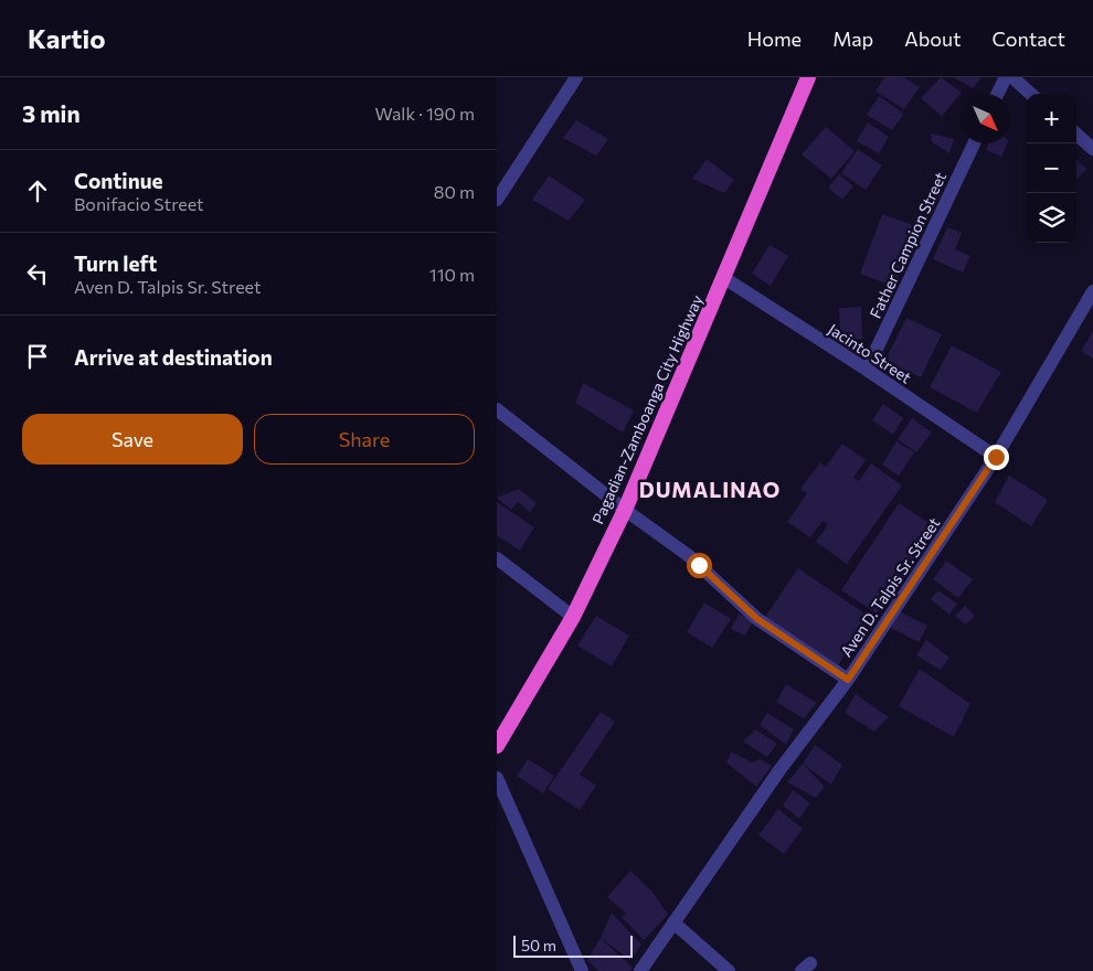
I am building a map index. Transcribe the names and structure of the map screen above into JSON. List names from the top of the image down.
{
  "streets": {
    "highway": ["Pagadian-Zamboanga City Highway"],
    "street": ["Father Campion Street", "Jacinto Street", "Aven D. Talpis Sr. Street"]
  },
  "crossings": [
    ["Father Campion Street", "Jacinto Street"],
    ["Jacinto Street", "Pagadian-Zamboanga City Highway"],
    ["Jacinto Street", "Aven D. Talpis Sr. Street"]
  ],
  "districts": ["DUMALINAO"],
  "scale_bar": "50 m",
  "north": "bottom right",
  "page": {
    "header": "Kartio",
    "nav": [
      "Home",
      "Map",
      "About",
      "Contact"
    ],
    "heading": ["3 min", "Walk · 190 m"],
    "map_buttons": ["+", "−"],
    "list": [
      ["Continue", "Bonifacio Street", "80 m"],
      ["Turn left", "Aven D. Talpis Sr. Street", "110 m"],
      "Arrive at destination"
    ],
    "buttons": ["Save", "Share"],
    "scale": "50 m"
  }
}
